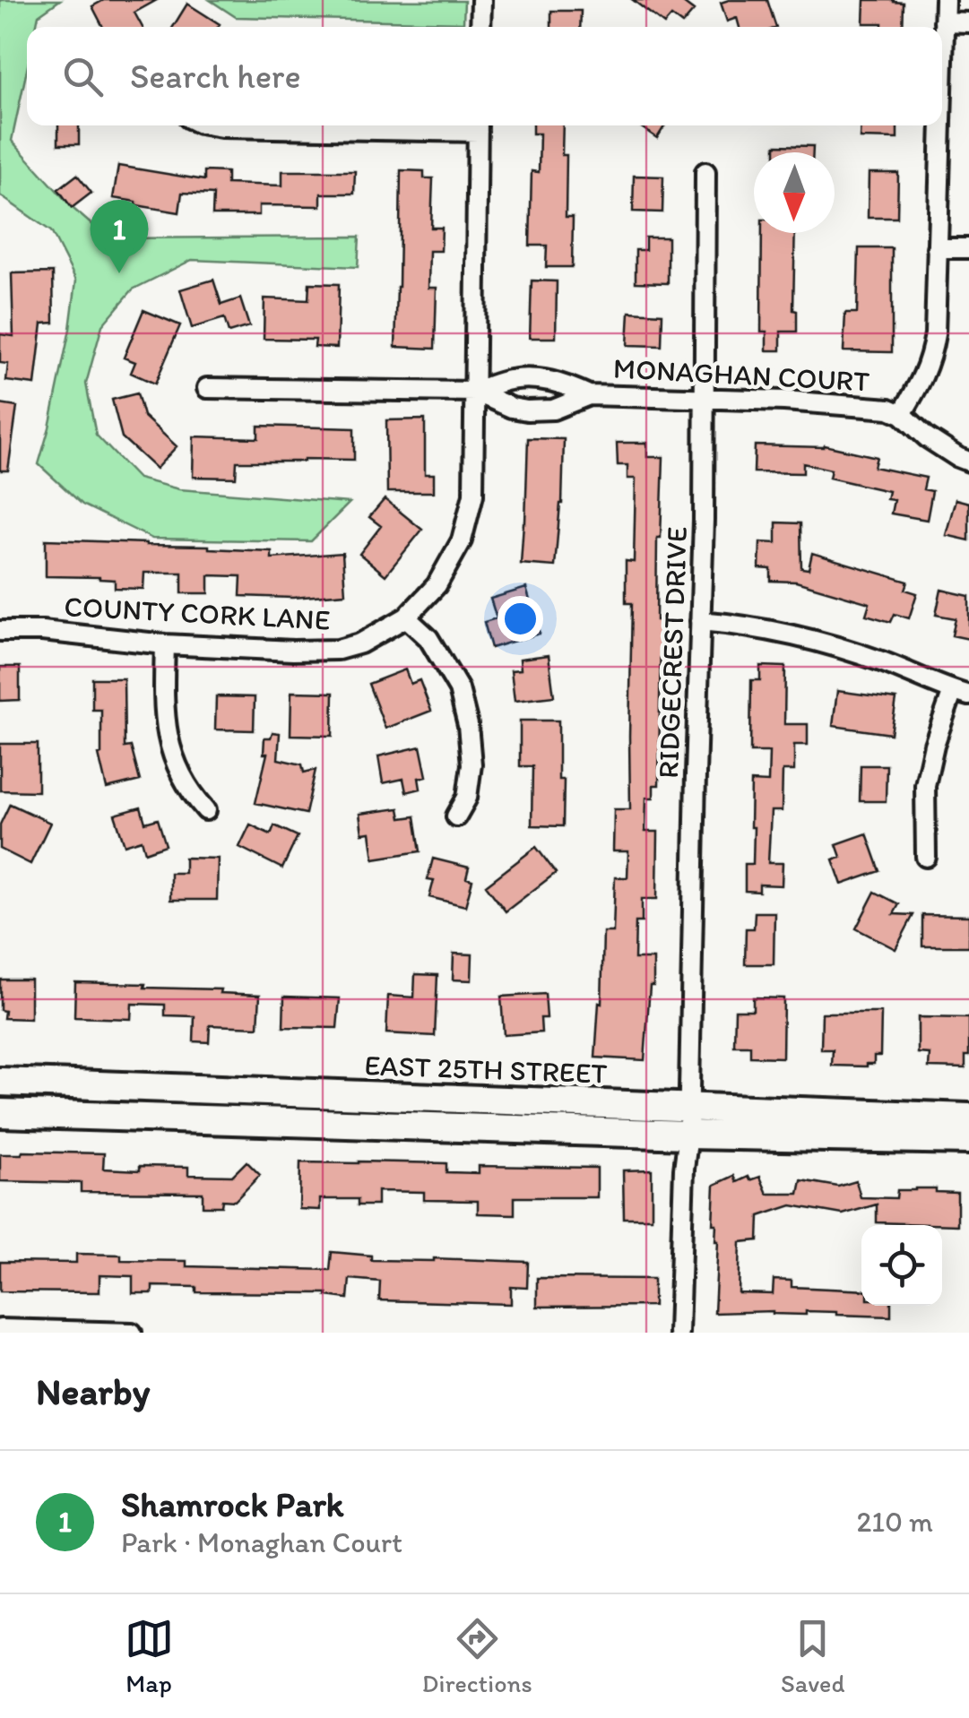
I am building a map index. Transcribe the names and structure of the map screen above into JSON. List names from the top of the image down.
{
  "streets": {
    "street": [
      "MONAGHAN COURT",
      "COUNTY CORK LANE",
      "RIDGECREST DRIVE",
      "EAST 25TH STREET"
    ]
  },
  "crossings": [
    ["MONAGHAN COURT", "COUNTY CORK LANE"],
    ["MONAGHAN COURT", "RIDGECREST DRIVE"],
    ["RIDGECREST DRIVE", "EAST 25TH STREET"]
  ],
  "north": "bottom",
  "page": {
    "search": "Search here",
    "pins": "1",
    "heading": "Nearby",
    "list": [
      {
        "mark": "1",
        "name": "Shamrock Park",
        "note": "Park · Monaghan Court",
        "value": "210 m"
      }
    ],
    "nav": ["Map", "Directions", "Saved"]
  }
}
